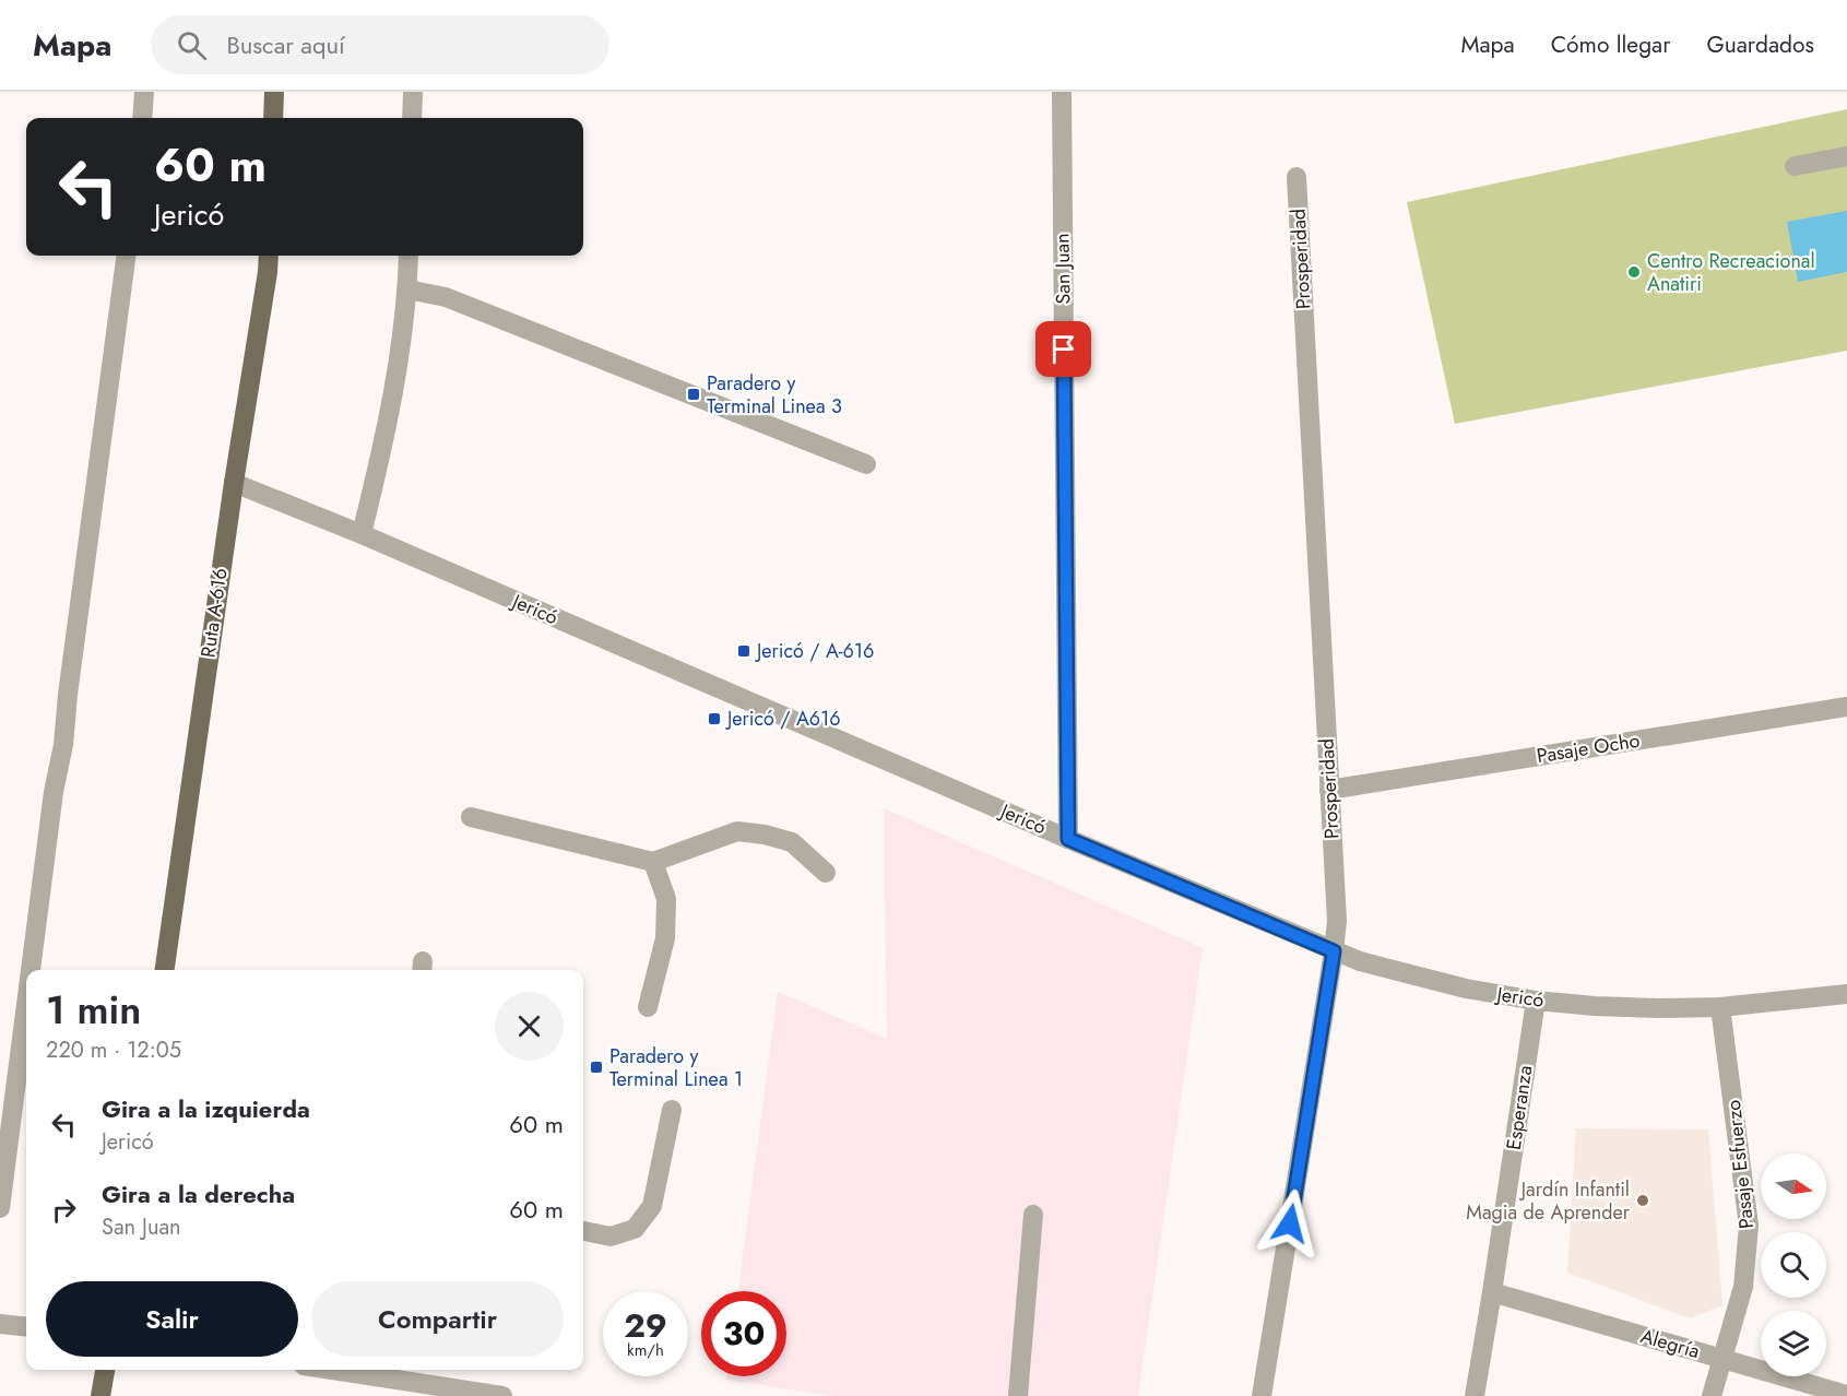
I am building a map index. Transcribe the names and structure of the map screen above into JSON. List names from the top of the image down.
{
  "streets": {
    "main road": ["Ruta A-616"],
    "street": [
      "Prosperidad",
      "San Juan",
      "Jericó",
      "Pasaje Ocho",
      "Esperanza",
      "Pasaje Esfuerzo",
      "Alegría"
    ]
  },
  "crossings": [
    ["Prosperidad", "Jericó"],
    ["Prosperidad", "Pasaje Ocho"],
    ["San Juan", "Jericó"],
    ["Jericó", "Ruta A-616"],
    ["Jericó", "Esperanza"],
    ["Jericó", "Pasaje Esfuerzo"],
    ["Esperanza", "Alegría"],
    ["Pasaje Esfuerzo", "Alegría"]
  ],
  "places": {
    "other": ["Centro Recreacional Anatiri", "Jardín Infantil Magia de Aprender"],
    "transit": [
      "Paradero y Terminal Linea 3",
      "Jericó / A-616",
      "Jericó / A616",
      "Paradero y Terminal Linea 1"
    ]
  },
  "north": "right",
  "page": {
    "header": "Mapa",
    "search": "Buscar aquí",
    "nav": ["Mapa", "Cómo llegar", "Guardados"],
    "turn": ["60 m", "Jericó"],
    "heading": ["1 min", "220 m · 12:05"],
    "list": [
      {
        "name": "Gira a la izquierda",
        "note": "Jericó",
        "value": "60 m"
      },
      {
        "name": "Gira a la derecha",
        "note": "San Juan",
        "value": "60 m"
      }
    ],
    "buttons": ["Salir", "Compartir"],
    "speed": "29 km/h",
    "limit": "30"
  }
}
